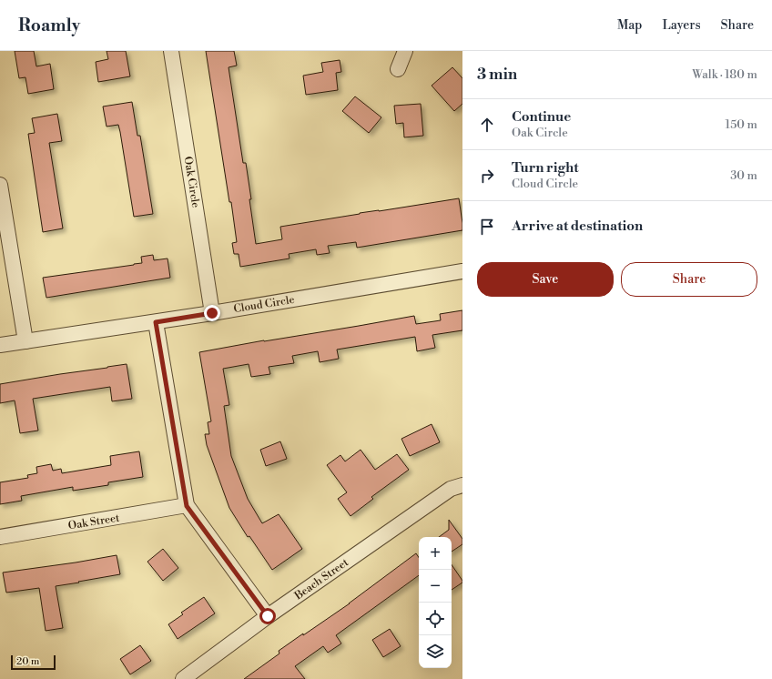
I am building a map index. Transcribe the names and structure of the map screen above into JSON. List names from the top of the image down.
{
  "streets": {
    "street": [
      "Oak Circle",
      "Cloud Circle",
      "Oak Street",
      "Beach Street"
    ]
  },
  "crossings": [
    ["Oak Circle", "Cloud Circle"]
  ],
  "scale_bar": "20 m",
  "page": {
    "header": "Roamly",
    "nav": ["Map", "Layers", "Share"],
    "heading": ["3 min", "Walk · 180 m"],
    "list": [
      ["Continue", "Oak Circle", "150 m"],
      ["Turn right", "Cloud Circle", "30 m"],
      "Arrive at destination"
    ],
    "buttons": ["Save", "Share"],
    "map_buttons": ["+", "−"],
    "scale": "20 m"
  }
}
